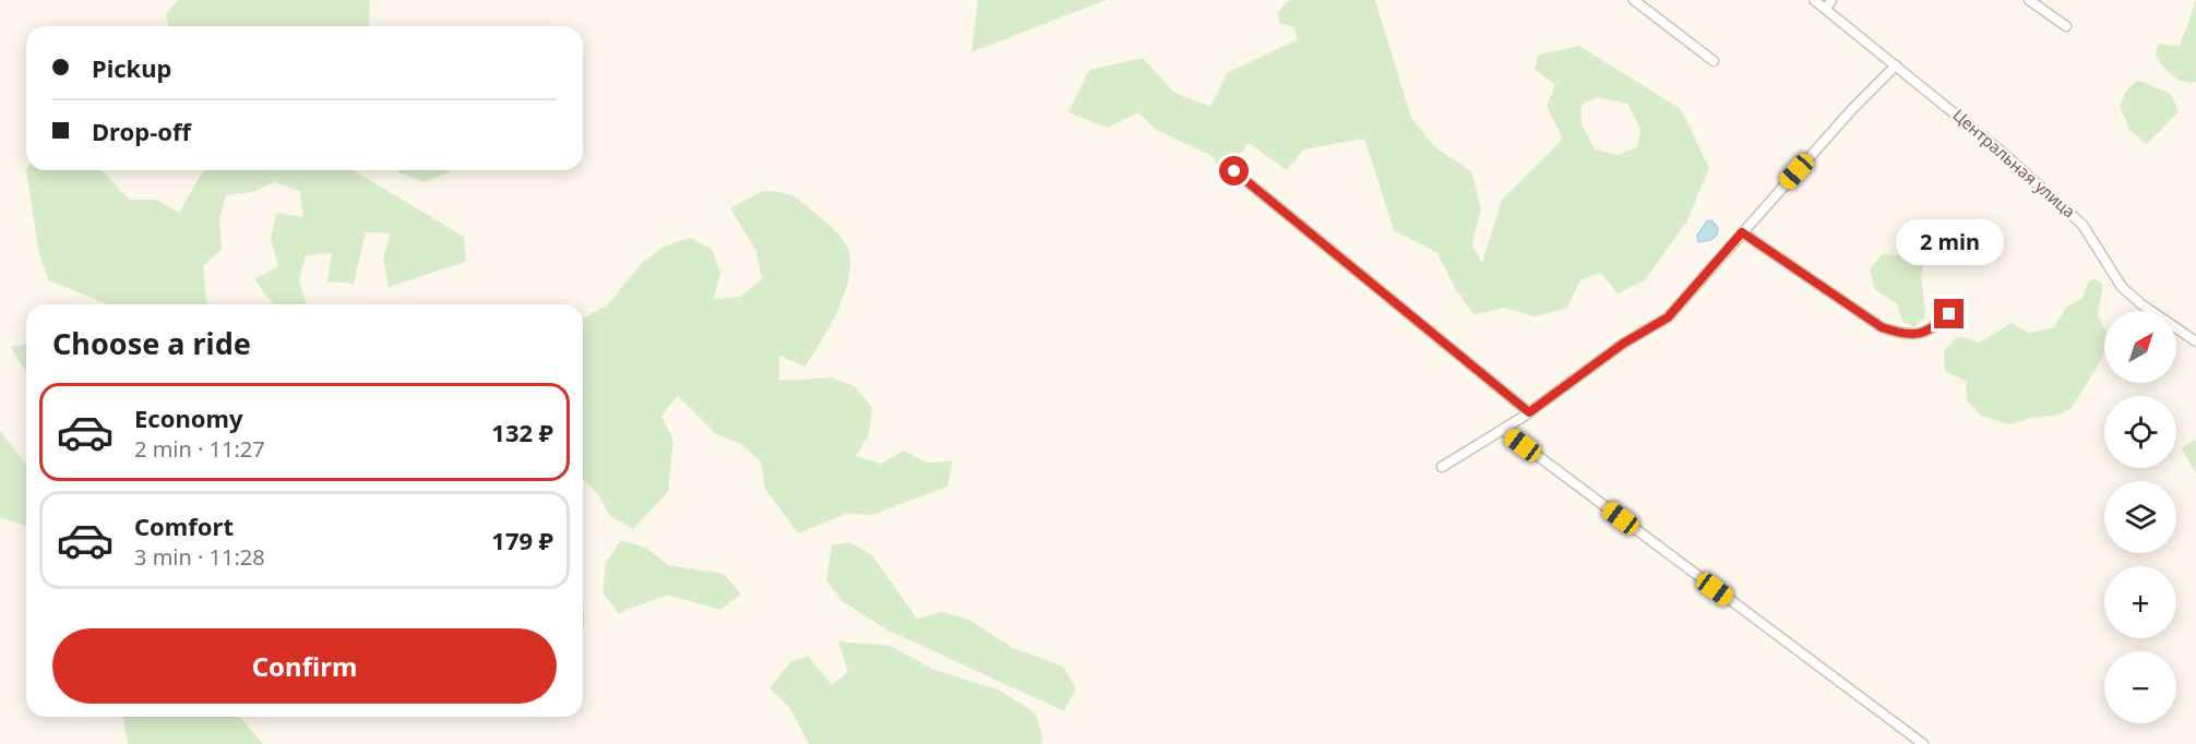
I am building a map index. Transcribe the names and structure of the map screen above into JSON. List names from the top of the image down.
{
  "streets": {
    "street": ["Центральная улица"]
  },
  "north": "top right",
  "page": {
    "banner": ["Pickup", "Drop-off"],
    "bubble": "2 min",
    "heading": "Choose a ride",
    "map_buttons": ["+", "−"],
    "list": [
      {
        "name": "Economy",
        "note": "2 min · 11:27",
        "value": "132 ₽"
      },
      {
        "name": "Comfort",
        "note": "3 min · 11:28",
        "value": "179 ₽"
      }
    ],
    "buttons": "Confirm"
  }
}
